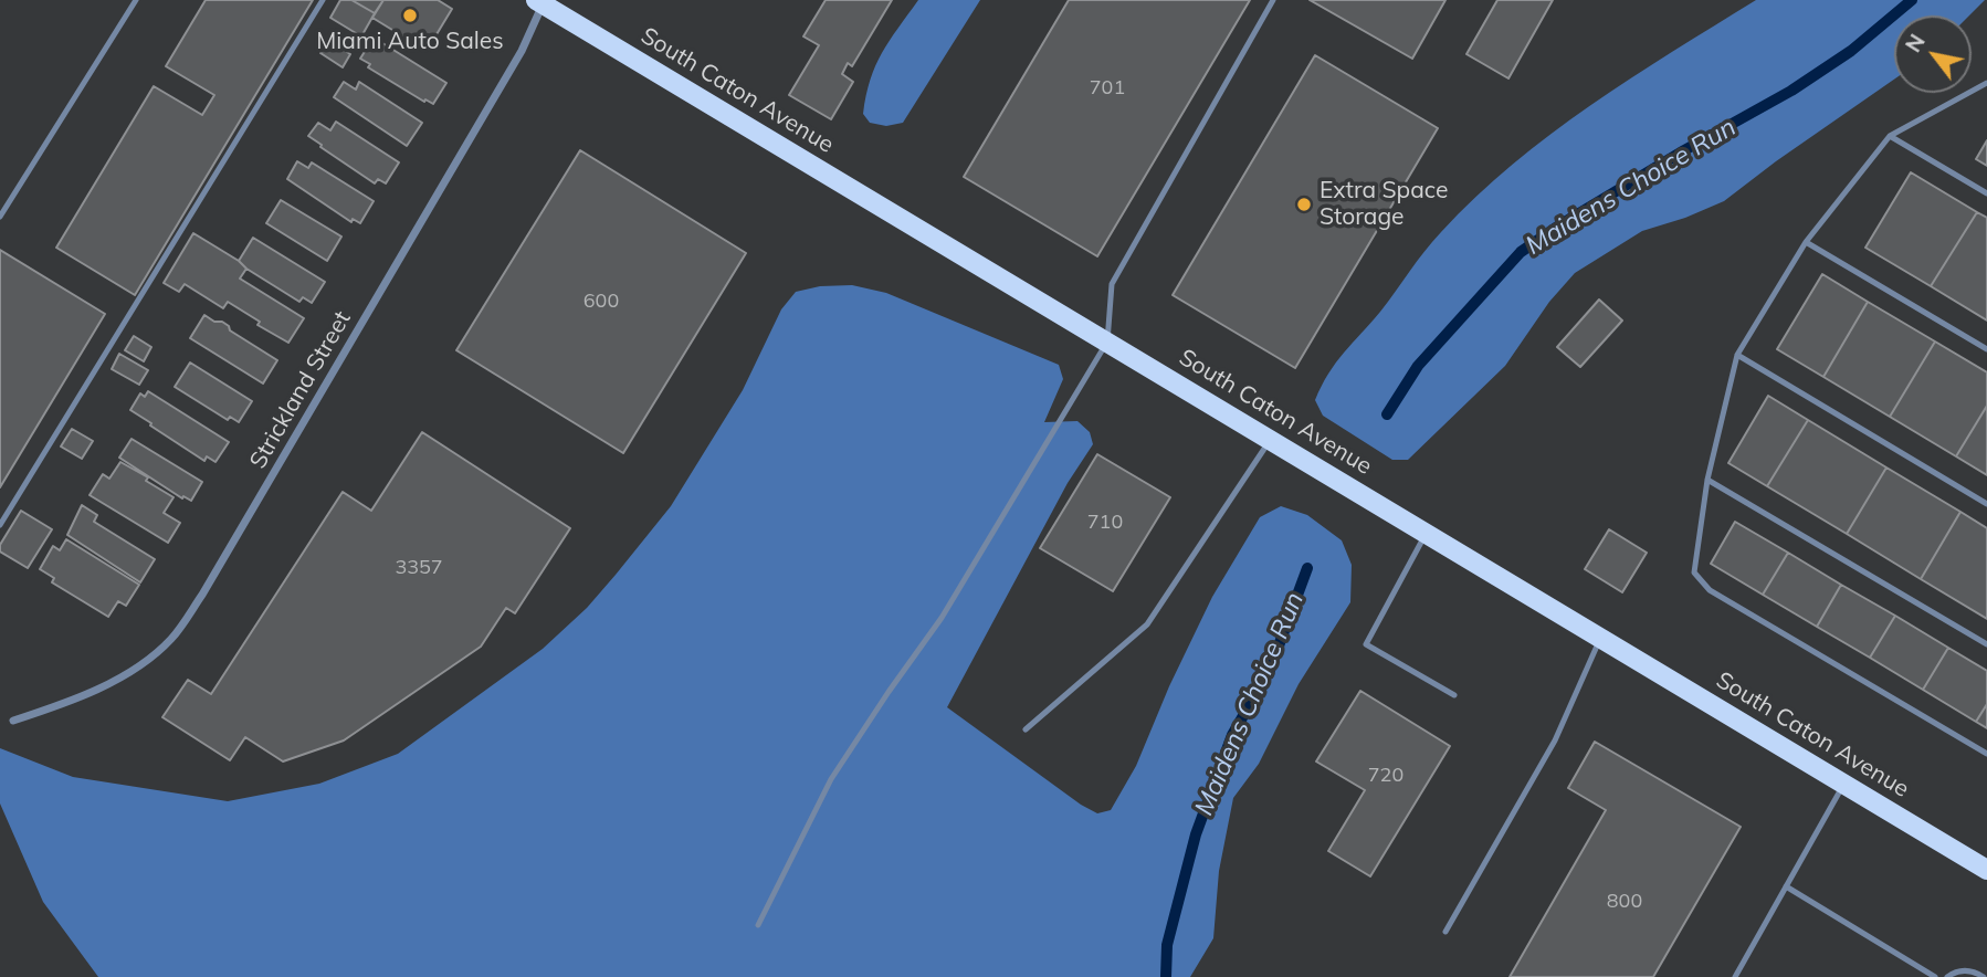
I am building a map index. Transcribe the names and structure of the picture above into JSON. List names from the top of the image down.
{
  "streets": {
    "main road": ["South Caton Avenue"],
    "street": ["Strickland Street"]
  },
  "crossings": [
    ["South Caton Avenue", "Strickland Street"]
  ],
  "water": ["Maidens Choice Run"],
  "places": ["Miami Auto Sales", "Extra Space Storage"],
  "house_numbers": [
    "701",
    "600",
    "710",
    "3357",
    "720",
    "800"
  ],
  "north": "top left"
}
